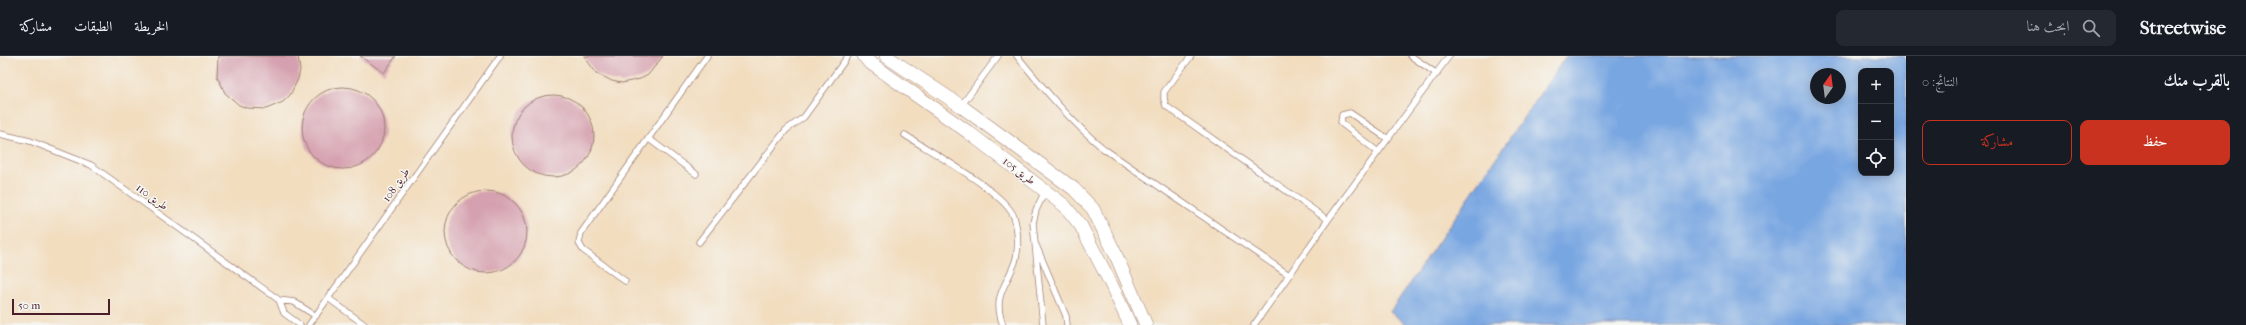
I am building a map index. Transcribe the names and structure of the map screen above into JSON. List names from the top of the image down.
{
  "streets": {
    "street": ["طريق 105"],
    "lane": ["طريق 108", "طريق 110"]
  },
  "crossings": [
    ["طريق 108", "طريق 110"]
  ],
  "scale_bar": "50 m",
  "north": "top",
  "page": {
    "header": "Streetwise",
    "search": "ابحث هنا",
    "nav": ["الخريطة", "الطبقات", "مشاركة"],
    "heading": ["بالقرب منك", "النتائج: 0"],
    "map_buttons": ["+", "−"],
    "buttons": ["حفظ", "مشاركة"],
    "scale": "50 m"
  }
}
